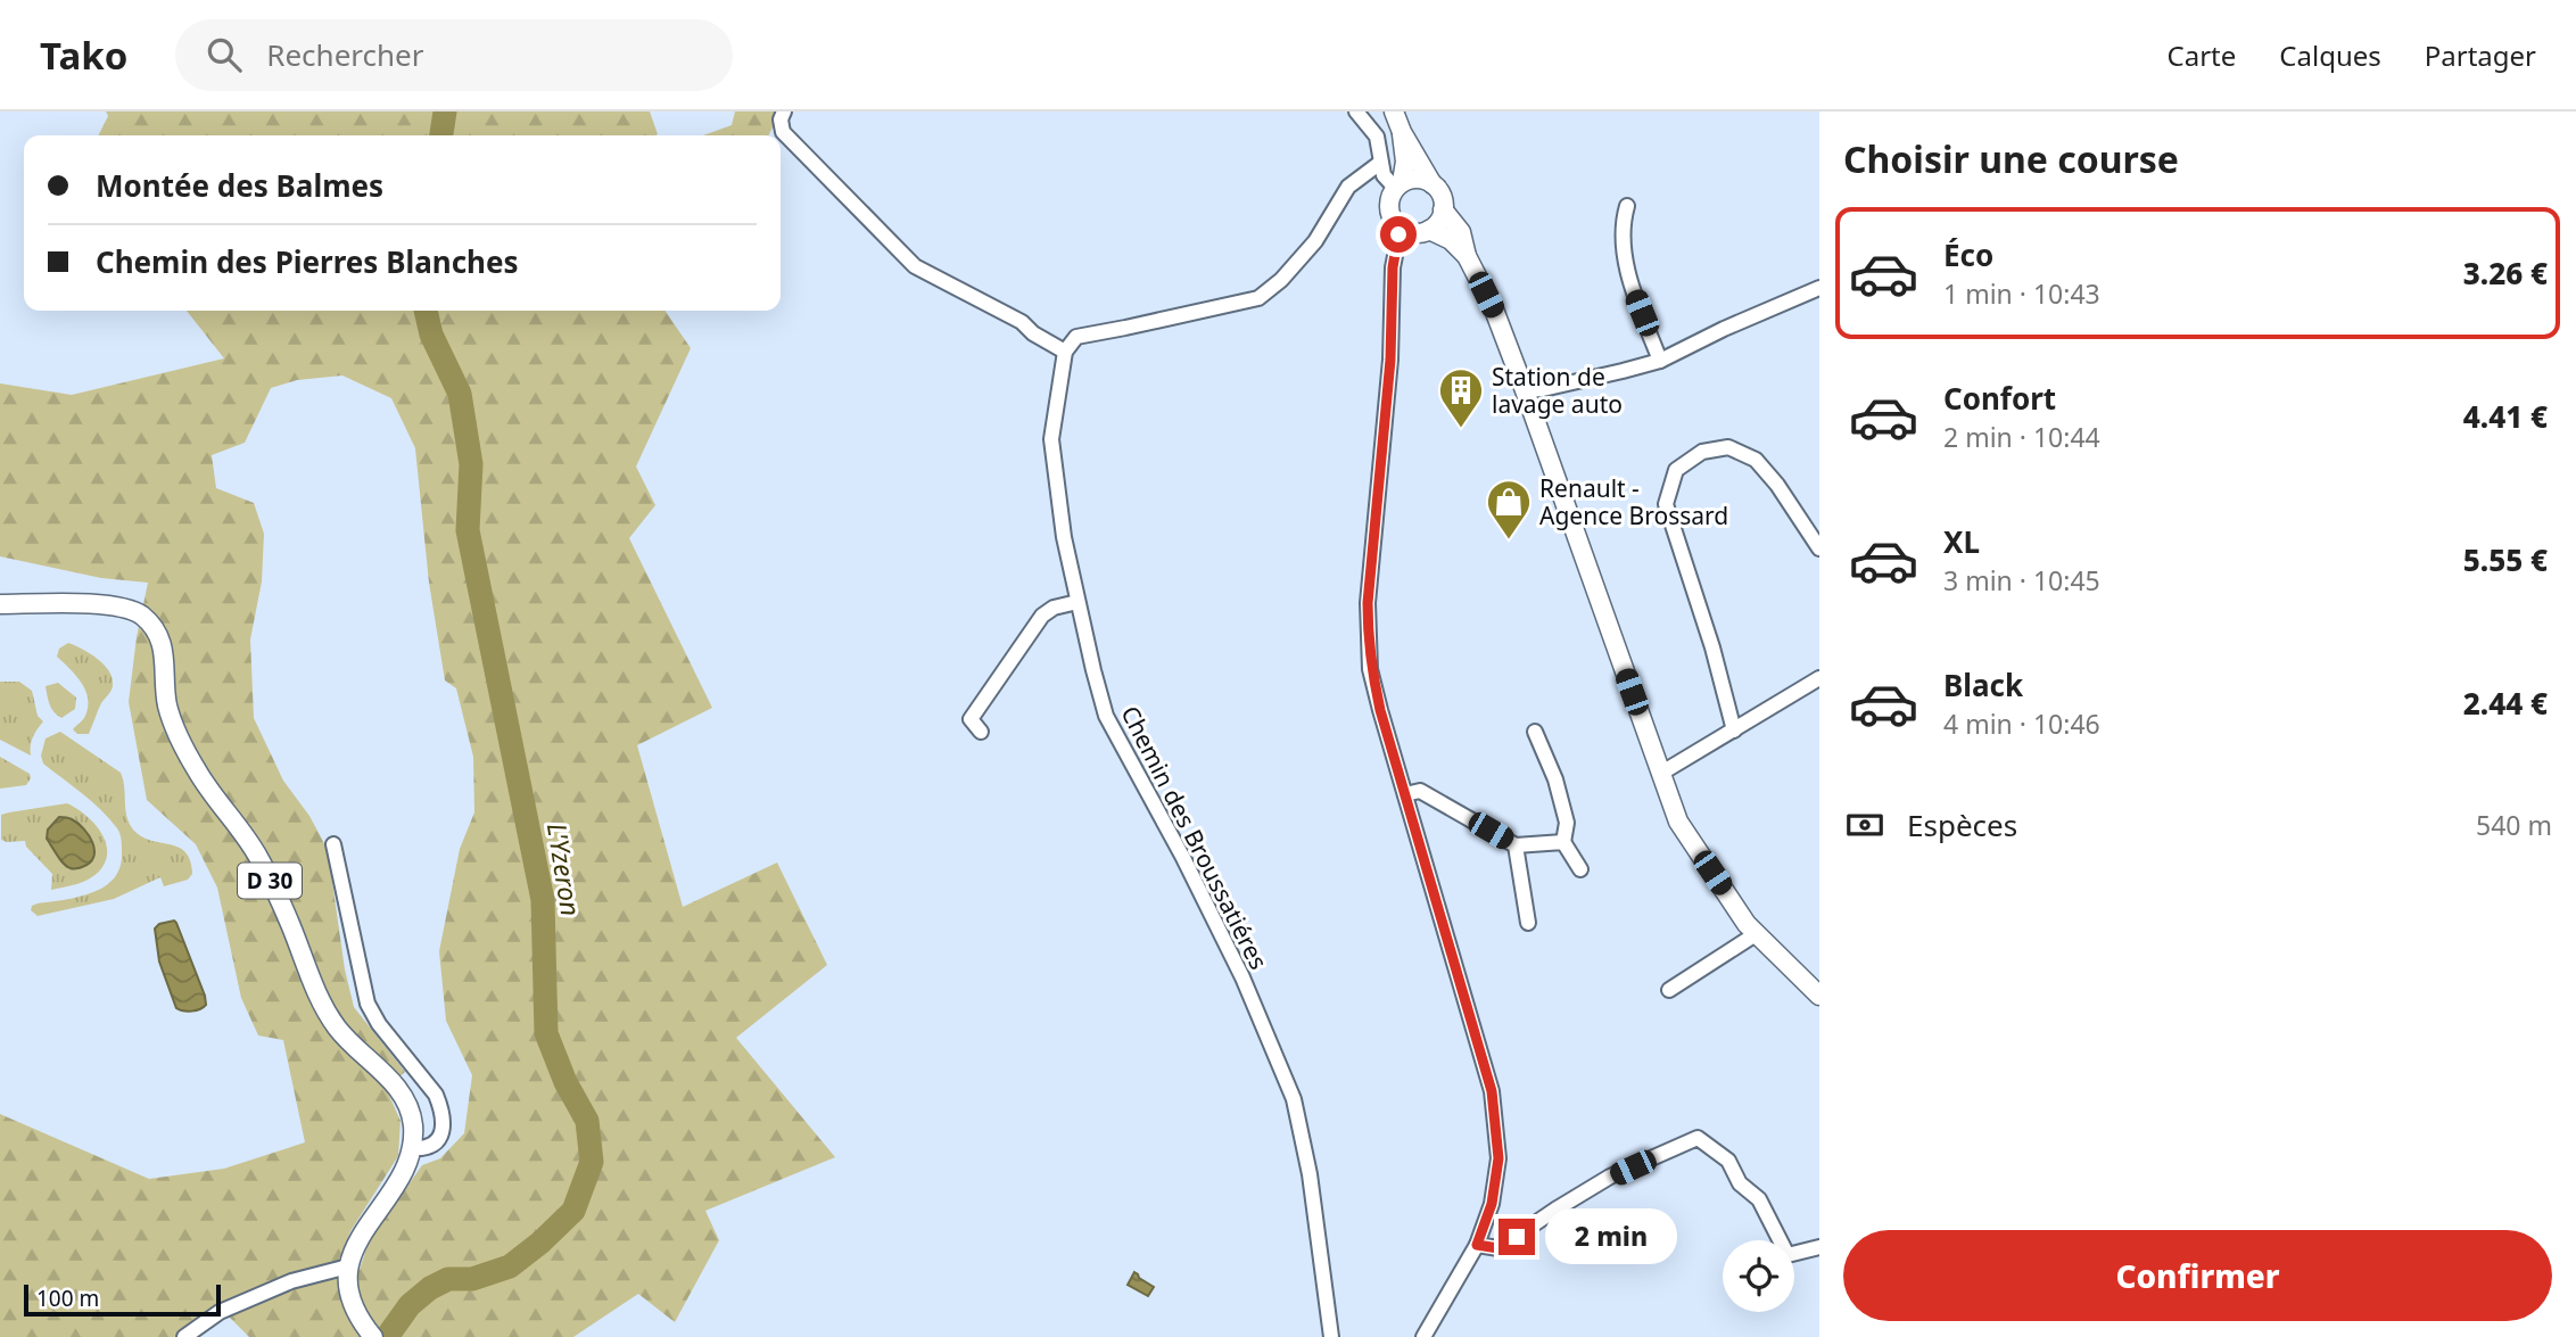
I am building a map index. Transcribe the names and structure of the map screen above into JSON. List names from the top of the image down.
{
  "streets": {
    "main road": ["D 30"],
    "street": ["Chemin des Broussatiéres"]
  },
  "water": ["L'Yzeron"],
  "places": {
    "building": ["Station de lavage auto"],
    "shop": ["Renault - Agence Brossard"]
  },
  "scale_bar": "100 m",
  "page": {
    "header": "Tako",
    "search": "Rechercher",
    "nav": ["Carte", "Calques", "Partager"],
    "heading": "Choisir une course",
    "banner": ["Montée des Balmes", "Chemin des Pierres Blanches"],
    "list": [
      {
        "name": "Éco",
        "note": "1 min · 10:43",
        "value": "3.26 €"
      },
      {
        "name": "Confort",
        "note": "2 min · 10:44",
        "value": "4.41 €"
      },
      {
        "name": "XL",
        "note": "3 min · 10:45",
        "value": "5.55 €"
      },
      {
        "name": "Black",
        "note": "4 min · 10:46",
        "value": "2.44 €"
      }
    ],
    "pay": ["Espèces", "540 m"],
    "bubble": "2 min",
    "buttons": "Confirmer",
    "scale": "100 m"
  }
}
